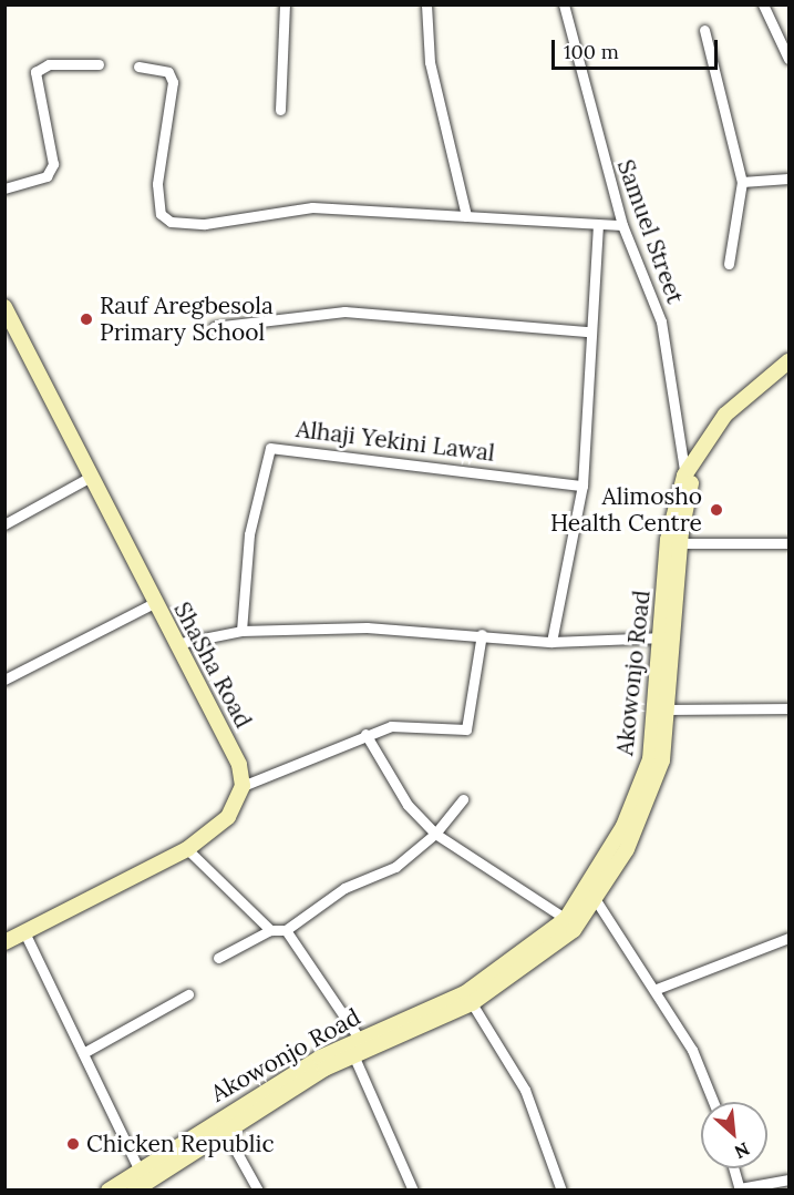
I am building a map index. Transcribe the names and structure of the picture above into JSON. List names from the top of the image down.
{
  "streets": {
    "main road": ["ShaSha Road", "Akowonjo Road"],
    "street": ["Samuel Street", "Alhaji Yekini Lawal"]
  },
  "crossings": [
    ["Samuel Street", "Akowonjo Road"]
  ],
  "places": ["Rauf Aregbesola Primary School", "Alimosho Health Centre", "Chicken Republic"],
  "scale_bar": "100 m",
  "north": "bottom right"
}
